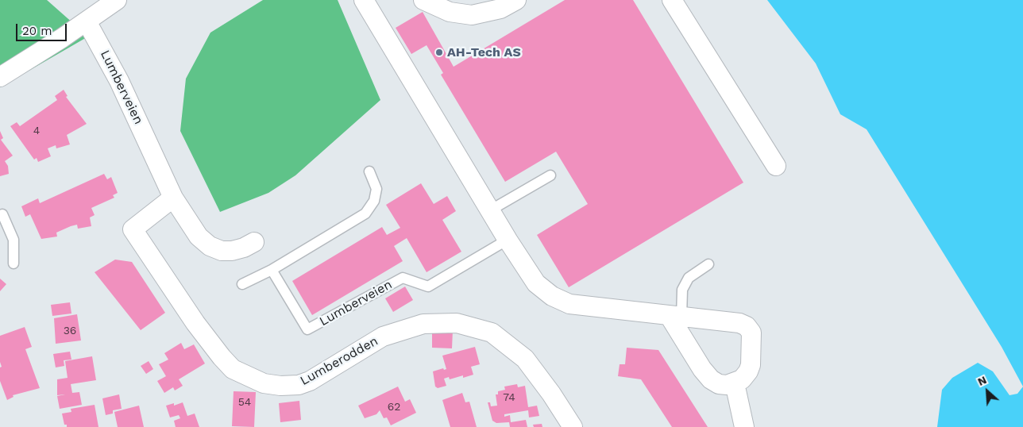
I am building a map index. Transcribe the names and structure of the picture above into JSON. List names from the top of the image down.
{
  "streets": {
    "street": ["Lumberveien", "Lumberodden"]
  },
  "crossings": [
    ["Lumberveien", "Lumberodden"]
  ],
  "places": ["AH-Tech AS"],
  "house_numbers": [
    "4",
    "36",
    "74",
    "54",
    "62"
  ],
  "scale_bar": "20 m",
  "north": "top left"
}
